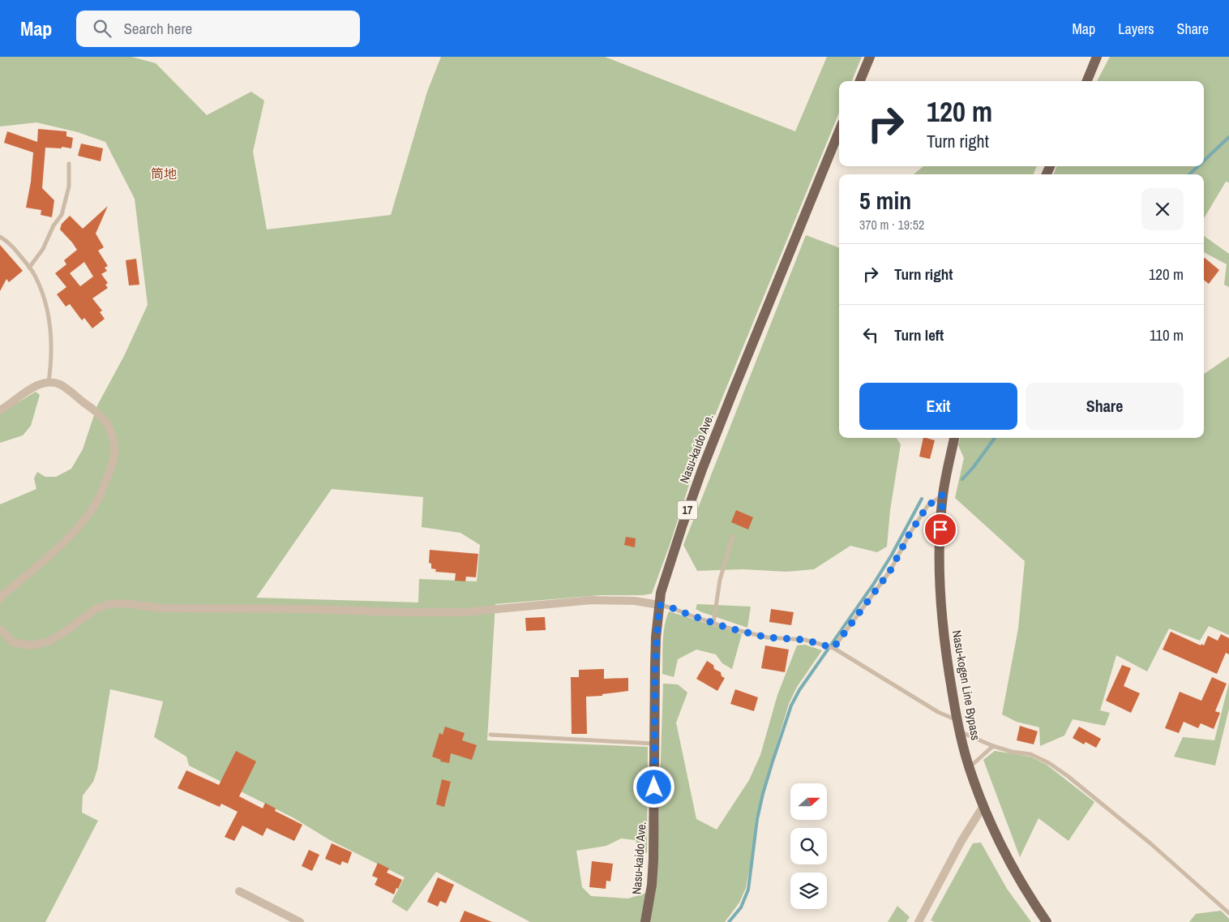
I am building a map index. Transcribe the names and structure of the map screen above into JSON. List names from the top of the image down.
{
  "streets": {
    "main road": ["Nasu-kaido Ave.", "17", "Nasu-kogen Line Bypass"]
  },
  "districts": ["筒地"],
  "north": "right",
  "page": {
    "header": "Map",
    "search": "Search here",
    "nav": ["Map", "Layers", "Share"],
    "turn": ["120 m", "Turn right"],
    "heading": ["5 min", "370 m · 19:52"],
    "list": [
      {
        "name": "Turn right",
        "value": "120 m"
      },
      {
        "name": "Turn left",
        "value": "110 m"
      }
    ],
    "buttons": ["Exit", "Share"]
  }
}
